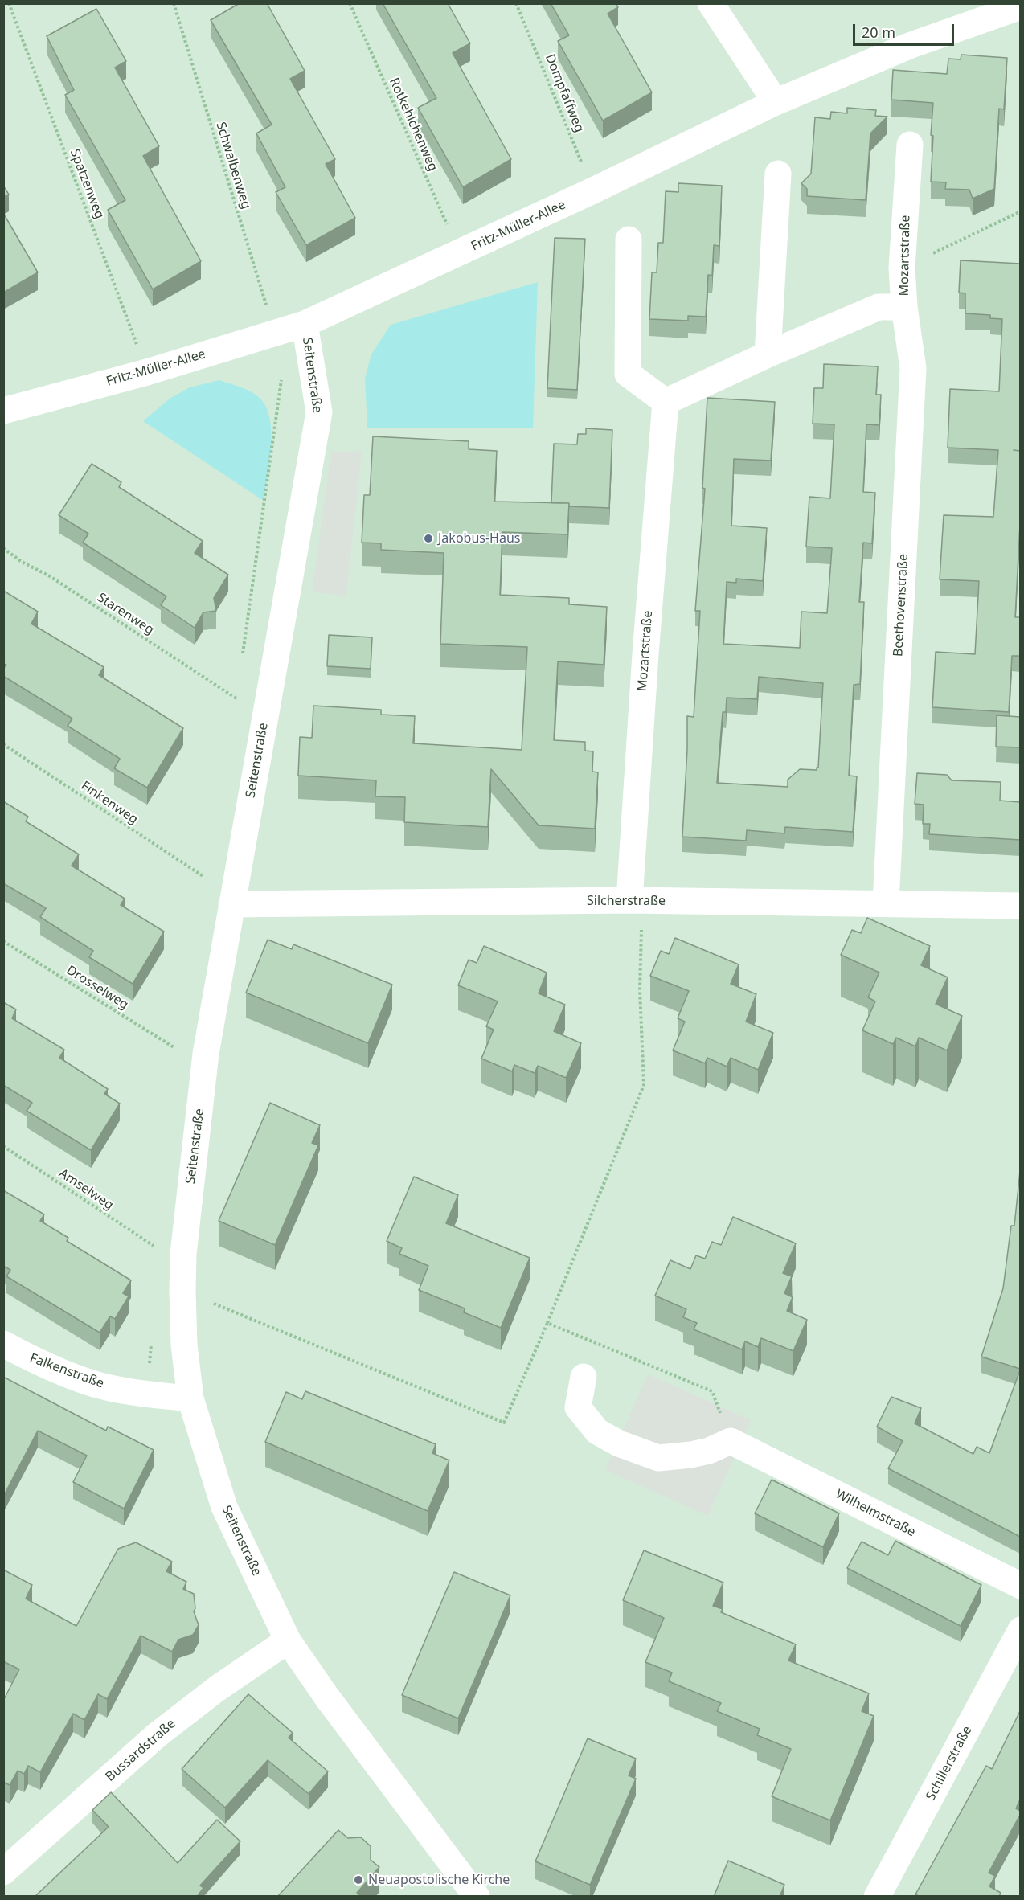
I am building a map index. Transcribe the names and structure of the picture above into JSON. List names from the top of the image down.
{
  "streets": {
    "street": [
      "Fritz-Müller-Allee",
      "Mozartstraße",
      "Seitenstraße",
      "Beethovenstraße",
      "Silcherstraße",
      "Falkenstraße",
      "Wilhelmstraße",
      "Bussardstraße",
      "Schillerstraße"
    ],
    "path": [
      "Dompfaffweg",
      "Rotkehlchenweg",
      "Schwalbenweg",
      "Spatzenweg",
      "Starenweg",
      "Finkenweg",
      "Drosselweg",
      "Amselweg"
    ]
  },
  "crossings": [
    ["Dompfaffweg", "Fritz-Müller-Allee"],
    ["Rotkehlchenweg", "Fritz-Müller-Allee"],
    ["Schwalbenweg", "Fritz-Müller-Allee"],
    ["Spatzenweg", "Fritz-Müller-Allee"],
    ["Fritz-Müller-Allee", "Seitenstraße"],
    ["Mozartstraße", "Beethovenstraße"],
    ["Mozartstraße", "Silcherstraße"],
    ["Seitenstraße", "Silcherstraße"],
    ["Seitenstraße", "Falkenstraße"],
    ["Seitenstraße", "Bussardstraße"],
    ["Beethovenstraße", "Silcherstraße"]
  ],
  "places": ["Jakobus-Haus", "Neuapostolische Kirche"],
  "scale_bar": "20 m"
}
